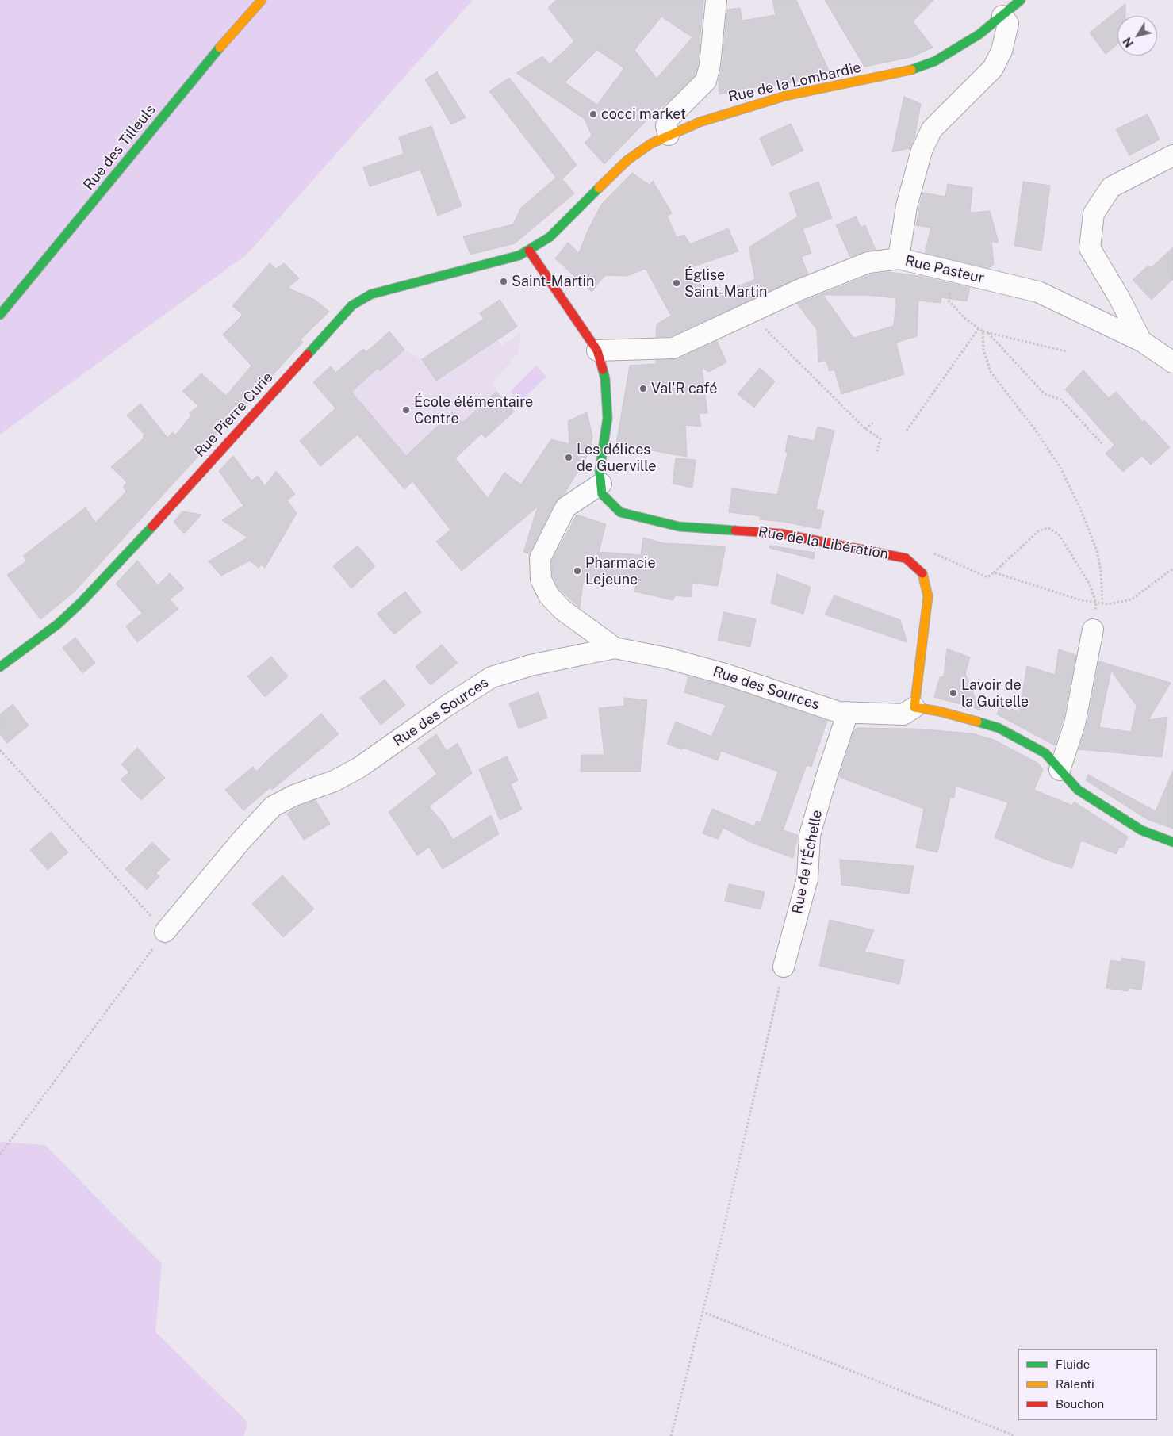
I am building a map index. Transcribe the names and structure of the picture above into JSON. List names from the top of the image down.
{
  "streets": {
    "street": [
      "Rue de la Lombardie",
      "Rue des Tilleuls",
      "Rue Pasteur",
      "Rue Pierre Curie",
      "Rue de la Libération",
      "Rue des Sources",
      "Rue de l'Échelle"
    ]
  },
  "crossings": [
    ["Rue de la Lombardie", "Rue Pierre Curie"],
    ["Rue des Sources", "Rue de l'Échelle"]
  ],
  "places": [
    "cocci market",
    "Saint-Martin",
    "Église Saint-Martin",
    "Val'R café",
    "École élémentaire Centre",
    "Les délices de Guerville",
    "Pharmacie Lejeune",
    "Lavoir de la Guitelle"
  ],
  "legend": ["Fluide", "Ralenti", "Bouchon"],
  "north": "bottom left"
}
